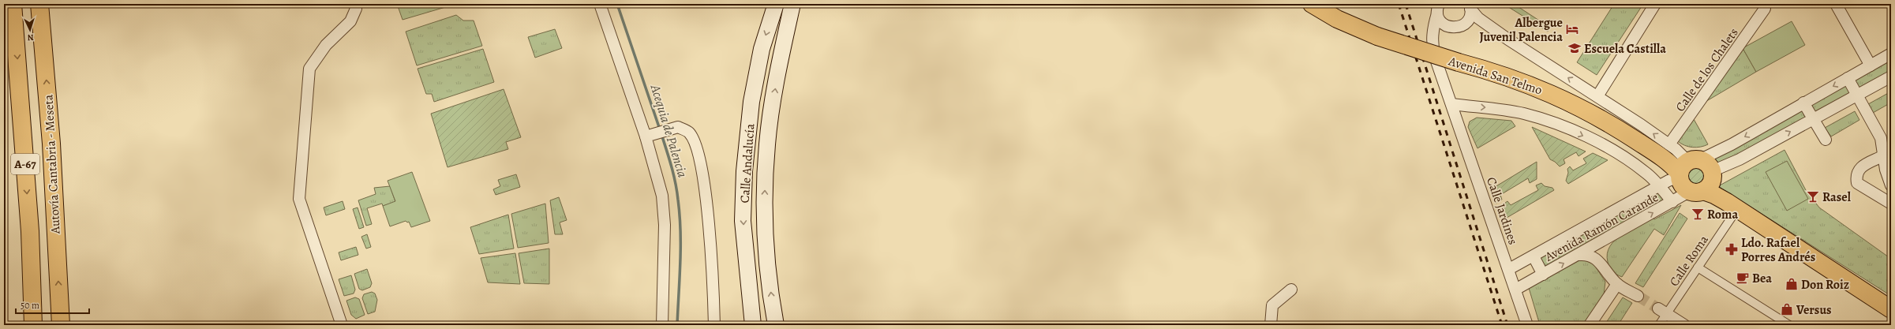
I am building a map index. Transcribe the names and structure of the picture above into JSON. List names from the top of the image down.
{
  "streets": {
    "main road": [
      "Avenida San Telmo",
      "Calle Andalucía",
      "A-67",
      "Autovía Cantabria - Meseta"
    ],
    "street": [
      "Calle de los Chalets",
      "Calle Jardines",
      "Avenida Ramón Carande",
      "Calle Roma"
    ]
  },
  "crossings": [
    ["Avenida San Telmo", "Avenida Ramón Carande"],
    ["Calle Jardines", "Avenida Ramón Carande"]
  ],
  "water": ["Acequia de Palencia"],
  "places": {
    "hotel": ["Albergue Juvenil Palencia"],
    "school or university": ["Escuela Castilla"],
    "bar": ["Rasel", "Roma"],
    "pharmacy": ["Ldo. Rafael Porres Andrés"],
    "cafe": ["Bea"],
    "shop": ["Don Roiz", "Versus"]
  },
  "scale_bar": "50 m",
  "north": "bottom"
}
